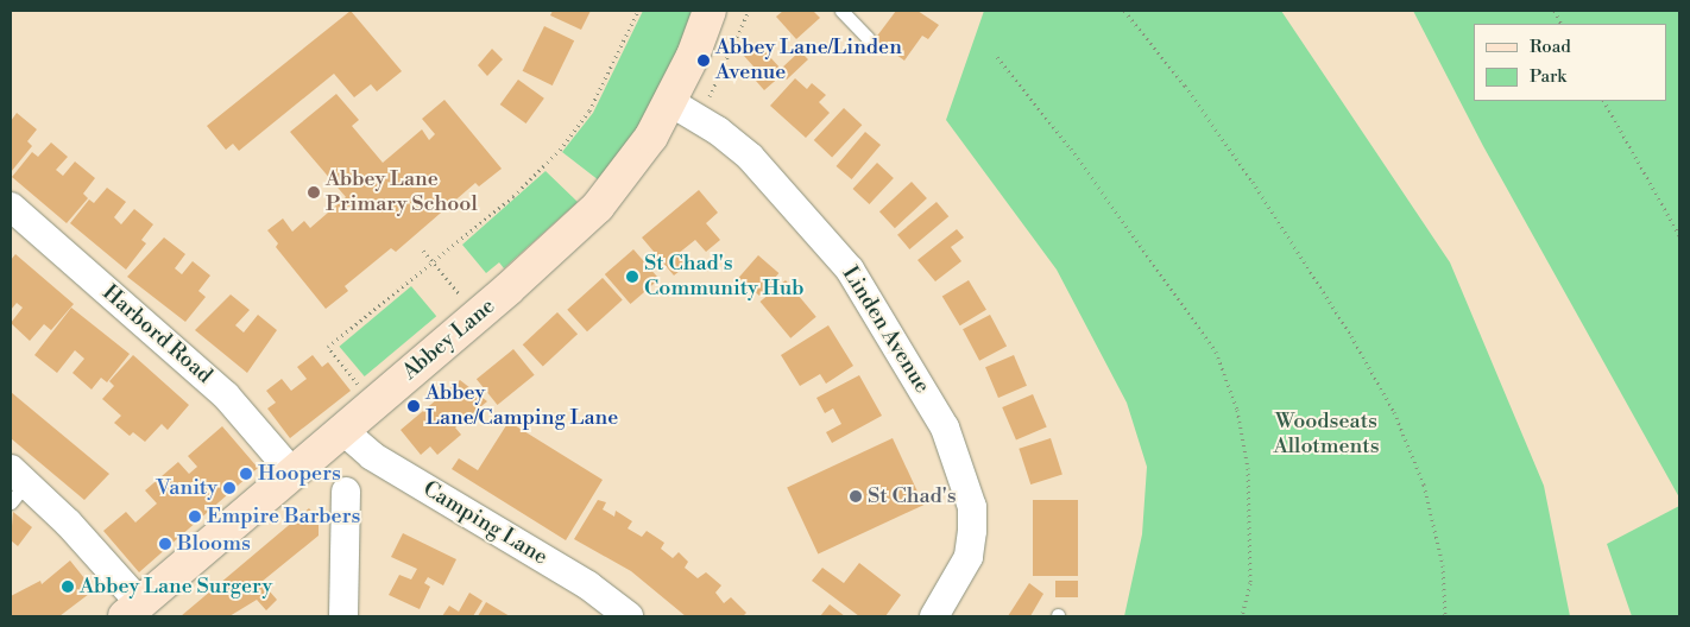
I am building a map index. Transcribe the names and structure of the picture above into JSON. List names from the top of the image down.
{
  "streets": {
    "main road": ["Abbey Lane"],
    "street": ["Linden Avenue", "Harbord Road", "Camping Lane"]
  },
  "crossings": [
    ["Linden Avenue", "Abbey Lane"],
    ["Harbord Road", "Abbey Lane"],
    ["Abbey Lane", "Camping Lane"]
  ],
  "parks": ["Woodseats Allotments"],
  "places": [
    "Abbey Lane/Linden Avenue",
    "Abbey Lane Primary School",
    "St Chad's Community Hub",
    "Abbey Lane/Camping Lane",
    "Hoopers",
    "Vanity",
    "St Chad's",
    "Empire Barbers",
    "Blooms",
    "Abbey Lane Surgery"
  ],
  "legend": ["Road", "Park"]
}
